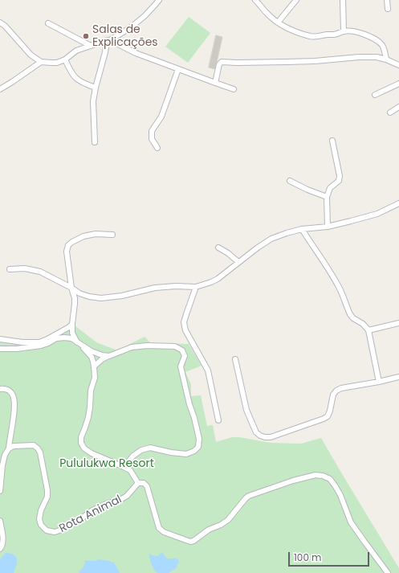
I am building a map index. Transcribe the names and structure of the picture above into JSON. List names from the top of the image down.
{
  "streets": {
    "street": ["Rota Animal"]
  },
  "parks": ["Pululukwa Resort"],
  "places": ["Salas de Explicações"],
  "scale_bar": "100 m"
}
